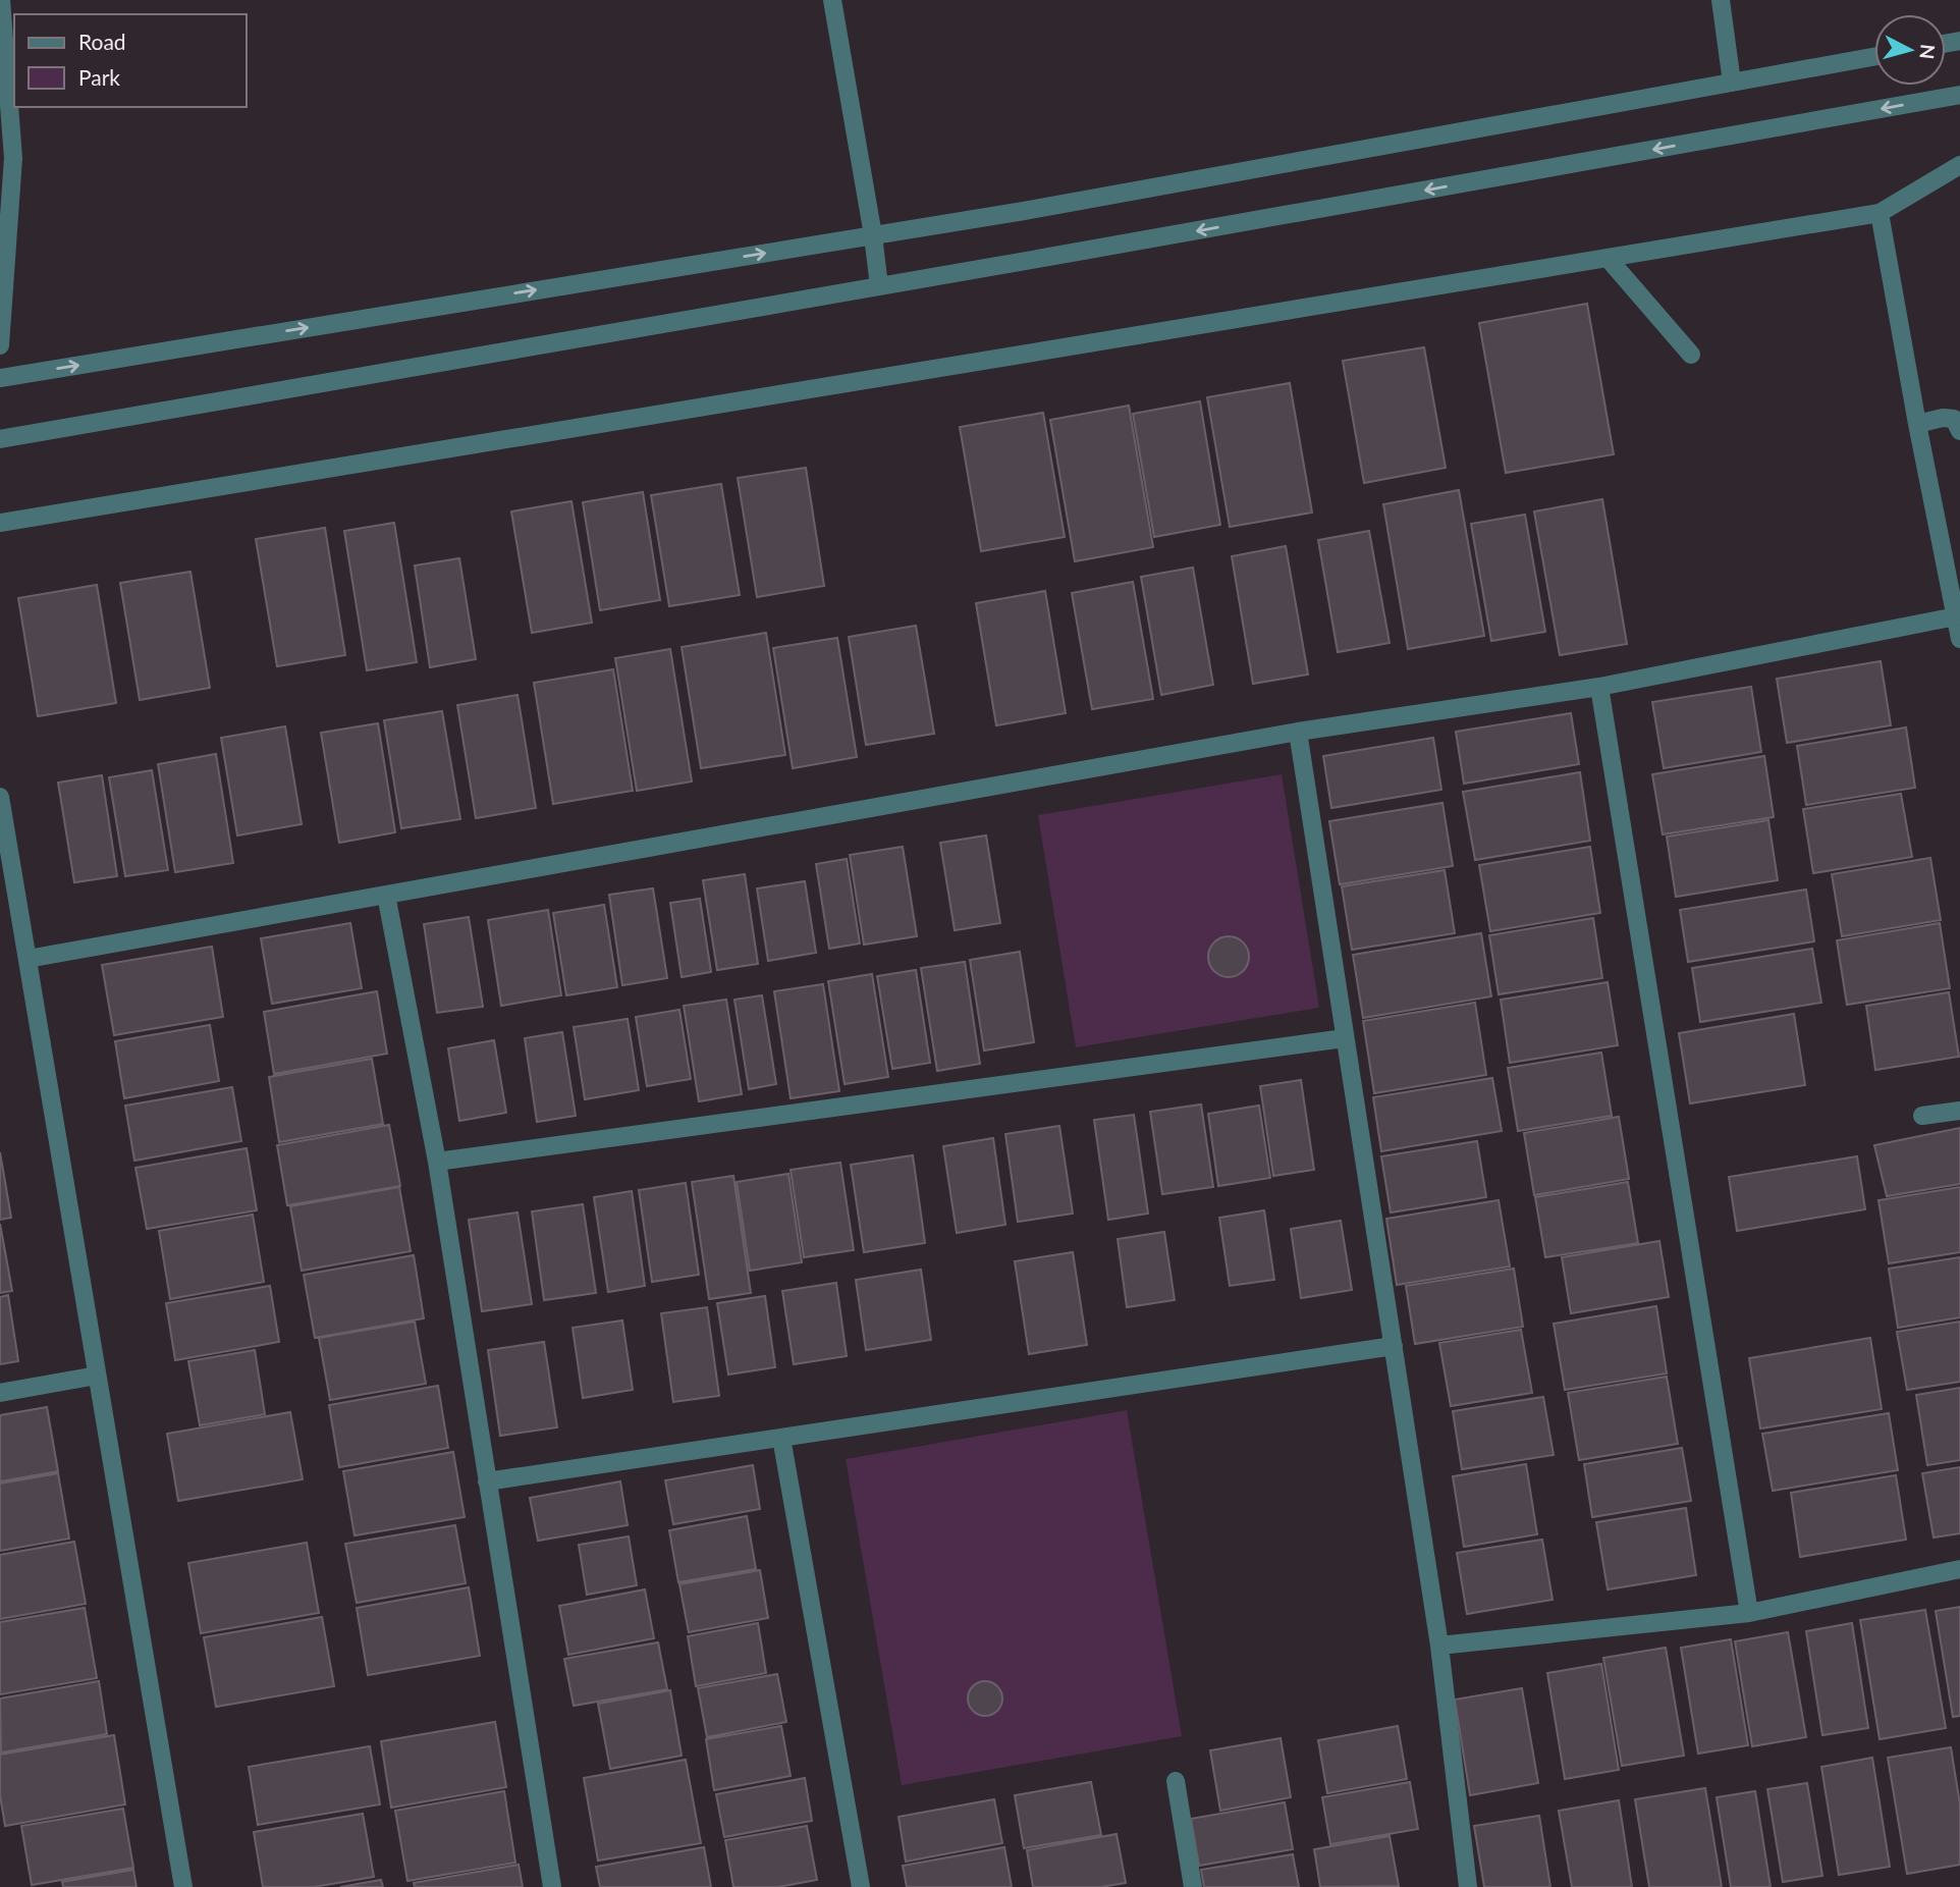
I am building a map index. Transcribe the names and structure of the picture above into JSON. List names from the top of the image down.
{
  "legend": ["Road", "Park"],
  "north": "right"
}
